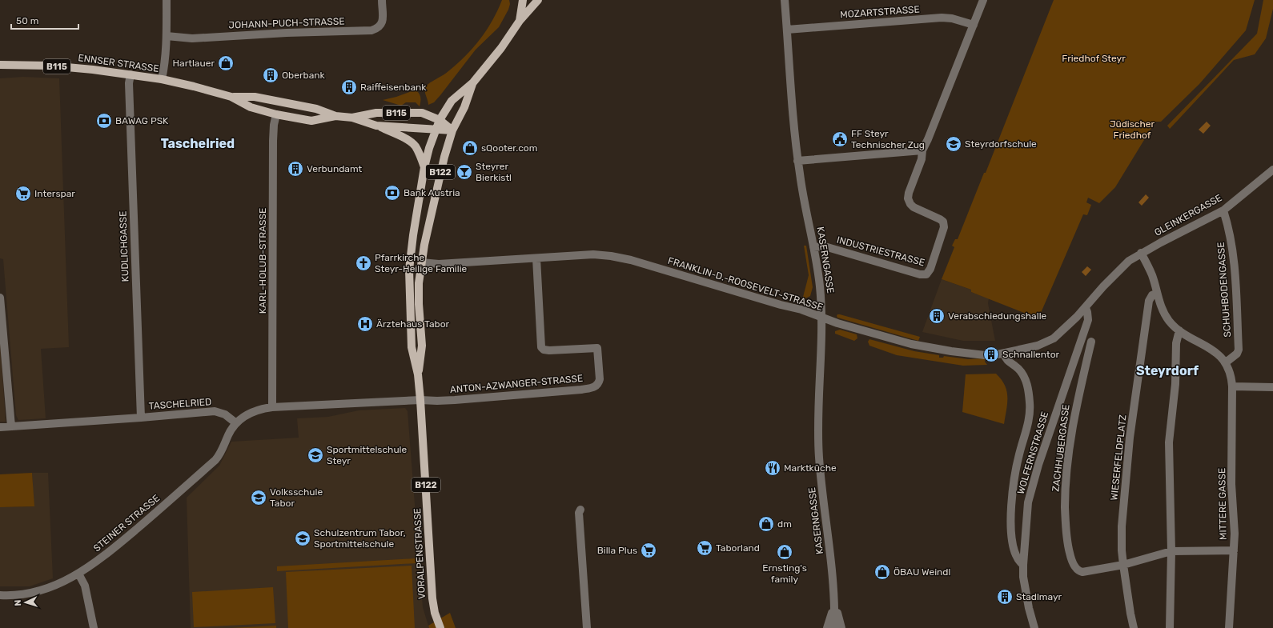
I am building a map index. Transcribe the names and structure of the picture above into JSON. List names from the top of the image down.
{
  "streets": {
    "main road": [
      "ENNSER STRASSE",
      "B115",
      "B122",
      "VORALPENSTRASSE"
    ],
    "street": [
      "MOZARTSTRASSE",
      "JOHANN-PUCH-STRASSE",
      "GLEINKERGASSE",
      "KUDLICHGASSE",
      "INDUSTRIESTRASSE",
      "KASERNGASSE",
      "KARL-HOLUB-STRASSE",
      "FRANKLIN-D.-ROOSEVELT-STRASSE",
      "SCHUHBODENGASSE",
      "ANTON-AZWANGER-STRASSE",
      "TASCHELRIED",
      "ZACHHUBERGASSE",
      "WOLFERNSTRASSE",
      "WIESERFELDPLATZ",
      "MITTERE GASSE",
      "STEINER STRASSE"
    ]
  },
  "crossings": [
    ["MOZARTSTRASSE", "INDUSTRIESTRASSE"],
    ["MOZARTSTRASSE", "KASERNGASSE"],
    ["ENNSER STRASSE", "B122"],
    ["ENNSER STRASSE", "KUDLICHGASSE"],
    ["ENNSER STRASSE", "KARL-HOLUB-STRASSE"],
    ["B122", "FRANKLIN-D.-ROOSEVELT-STRASSE"],
    ["B122", "ANTON-AZWANGER-STRASSE"],
    ["B122", "VORALPENSTRASSE"],
    ["GLEINKERGASSE", "SCHUHBODENGASSE"],
    ["GLEINKERGASSE", "WOLFERNSTRASSE"],
    ["KUDLICHGASSE", "TASCHELRIED"],
    ["INDUSTRIESTRASSE", "KASERNGASSE"],
    ["KASERNGASSE", "FRANKLIN-D.-ROOSEVELT-STRASSE"],
    ["FRANKLIN-D.-ROOSEVELT-STRASSE", "ANTON-AZWANGER-STRASSE"],
    ["ANTON-AZWANGER-STRASSE", "VORALPENSTRASSE"],
    ["TASCHELRIED", "STEINER STRASSE"],
    ["ZACHHUBERGASSE", "WIESERFELDPLATZ"],
    ["ZACHHUBERGASSE", "MITTERE GASSE"]
  ],
  "districts": ["Taschelried", "Steyrdorf"],
  "parks": ["Friedhof Steyr", "Jüdischer Friedhof"],
  "places": {
    "shop": [
      "Hartlauer",
      "sQooter.com",
      "dm",
      "Ernsting's family",
      "ÖBAU Weindl"
    ],
    "building": [
      "Oberbank",
      "Raiffeisenbank",
      "Verbundamt",
      "Verabschiedungshalle",
      "Schnallentor",
      "Stadlmayr"
    ],
    "bank": ["BAWAG PSK", "Bank Austria"],
    "public building": ["FF Steyr Technischer Zug"],
    "school or university": [
      "Steyrdorfschule",
      "Sportmittelschule Steyr",
      "Volksschule Tabor",
      "Schulzentrum Tabor, Sportmittelschule"
    ],
    "bar": ["Steyrer Bierkistl"],
    "supermarket": ["Interspar", "Taborland", "Billa Plus"],
    "church": ["Pfarrkirche Steyr-Heilige Familie"],
    "hospital": ["Ärztehaus Tabor"],
    "restaurant": ["Marktküche"]
  },
  "scale_bar": "50 m",
  "north": "left"
}
